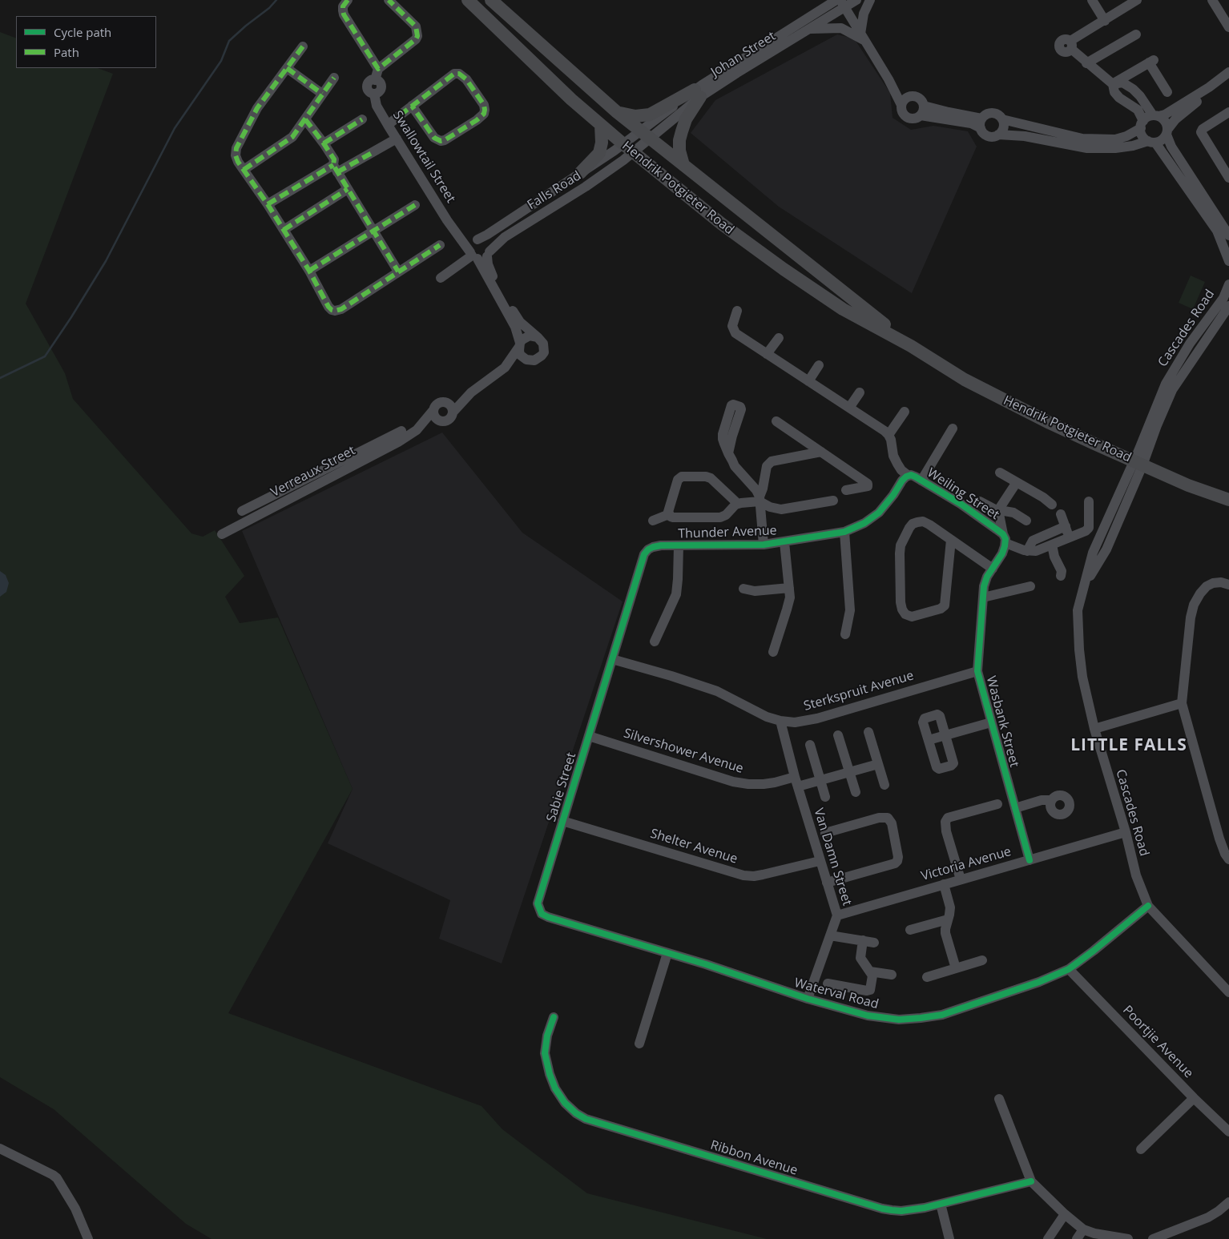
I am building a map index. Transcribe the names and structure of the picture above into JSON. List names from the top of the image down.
{
  "streets": {
    "main road": ["Hendrik Potgieter Road"],
    "street": [
      "Johan Street",
      "Swallowtail Street",
      "Falls Road",
      "Cascades Road",
      "Verreaux Street",
      "Weiling Street",
      "Thunder Avenue",
      "Sterkspruit Avenue",
      "Wasbank Street",
      "Silvershower Avenue",
      "Sabie Street",
      "Shelter Avenue",
      "Van Damn Street",
      "Victoria Avenue",
      "Waterval Road",
      "Poortjie Avenue",
      "Ribbon Avenue"
    ]
  },
  "crossings": [
    ["Johan Street", "Hendrik Potgieter Road"],
    ["Johan Street", "Falls Road"],
    ["Swallowtail Street", "Falls Road"],
    ["Hendrik Potgieter Road", "Falls Road"],
    ["Hendrik Potgieter Road", "Cascades Road"],
    ["Cascades Road", "Victoria Avenue"],
    ["Cascades Road", "Waterval Road"],
    ["Weiling Street", "Thunder Avenue"],
    ["Weiling Street", "Wasbank Street"],
    ["Thunder Avenue", "Sterkspruit Avenue"],
    ["Thunder Avenue", "Sabie Street"],
    ["Sterkspruit Avenue", "Wasbank Street"],
    ["Sterkspruit Avenue", "Sabie Street"],
    ["Sterkspruit Avenue", "Van Damn Street"],
    ["Wasbank Street", "Victoria Avenue"],
    ["Silvershower Avenue", "Sabie Street"],
    ["Silvershower Avenue", "Van Damn Street"],
    ["Sabie Street", "Shelter Avenue"],
    ["Sabie Street", "Waterval Road"],
    ["Shelter Avenue", "Van Damn Street"],
    ["Van Damn Street", "Victoria Avenue"],
    ["Van Damn Street", "Waterval Road"],
    ["Waterval Road", "Poortjie Avenue"]
  ],
  "districts": ["LITTLE FALLS"],
  "legend": ["Cycle path", "Path"]
}
